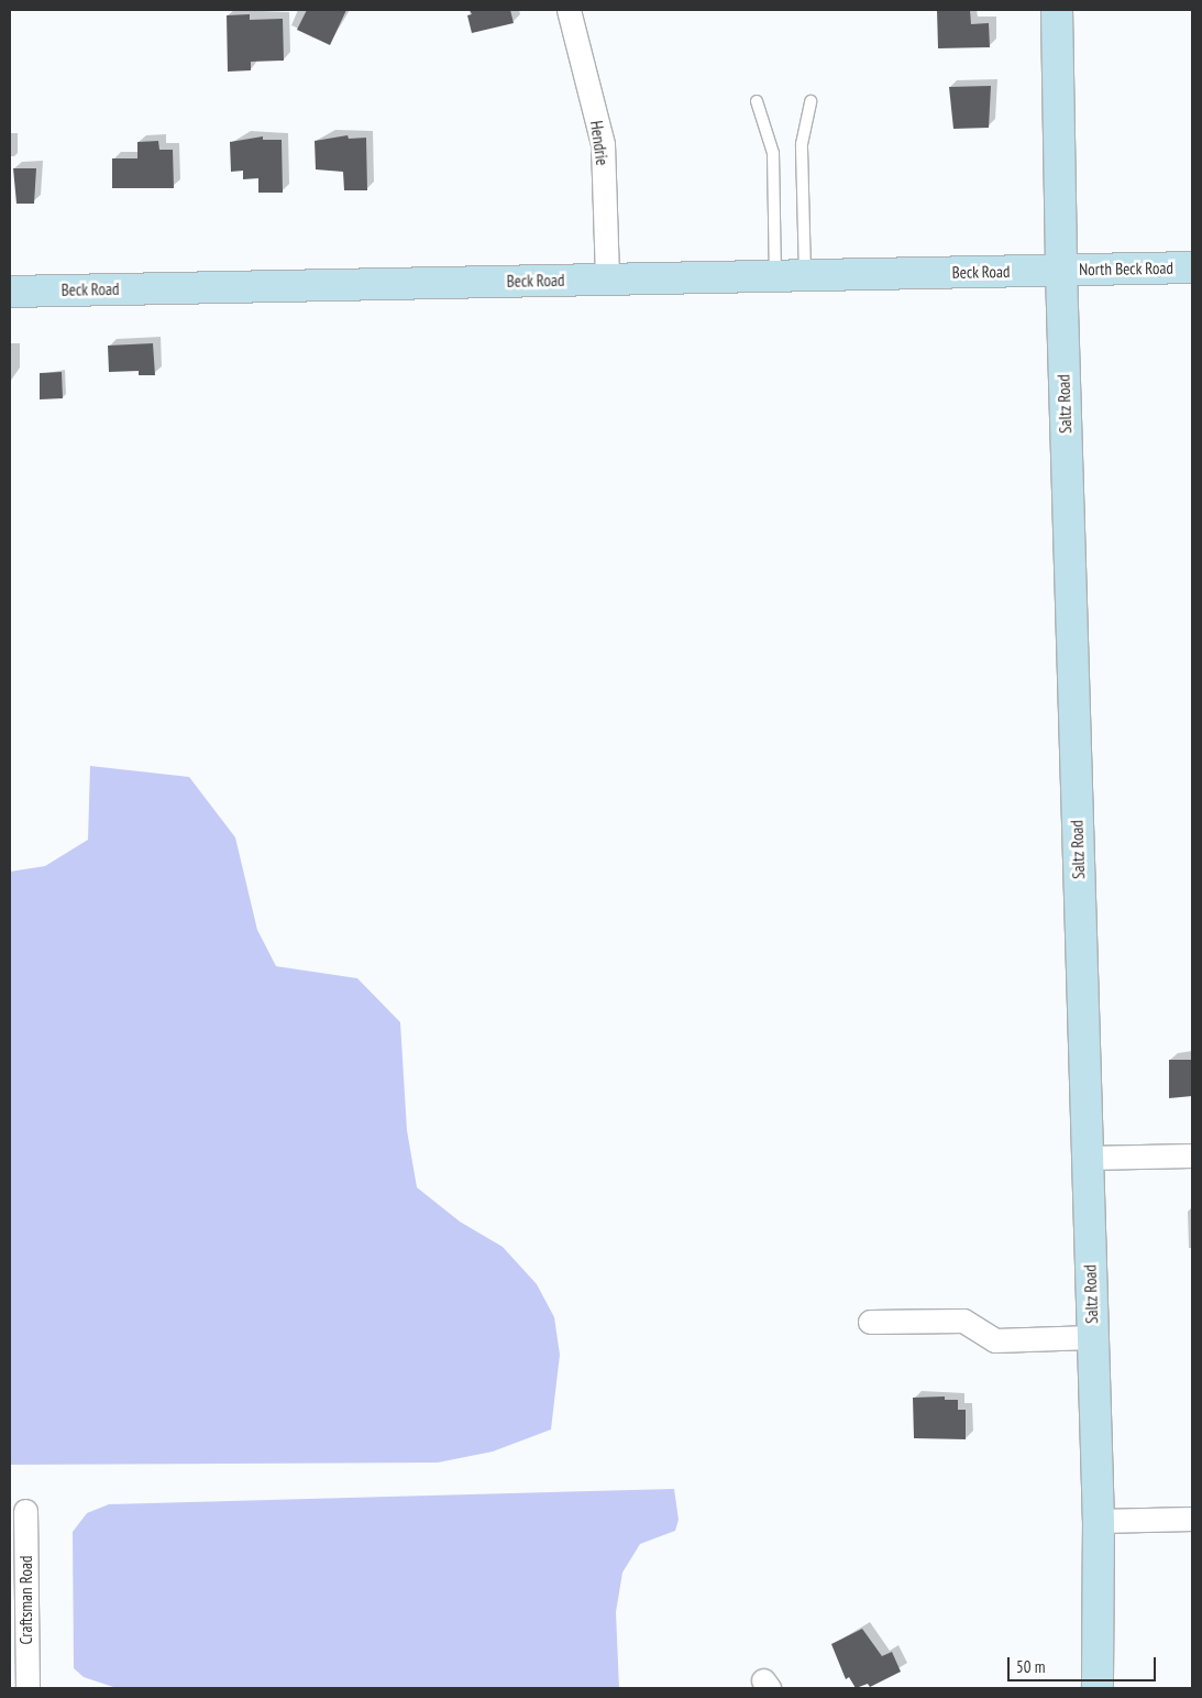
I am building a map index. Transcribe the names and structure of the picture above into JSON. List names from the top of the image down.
{
  "streets": {
    "street": [
      "Hendrie",
      "North Beck Road",
      "Beck Road",
      "Saltz Road",
      "Craftsman Road"
    ]
  },
  "crossings": [
    ["Hendrie", "Beck Road"],
    ["North Beck Road", "Beck Road"],
    ["North Beck Road", "Saltz Road"],
    ["Beck Road", "Saltz Road"]
  ],
  "scale_bar": "50 m"
}
